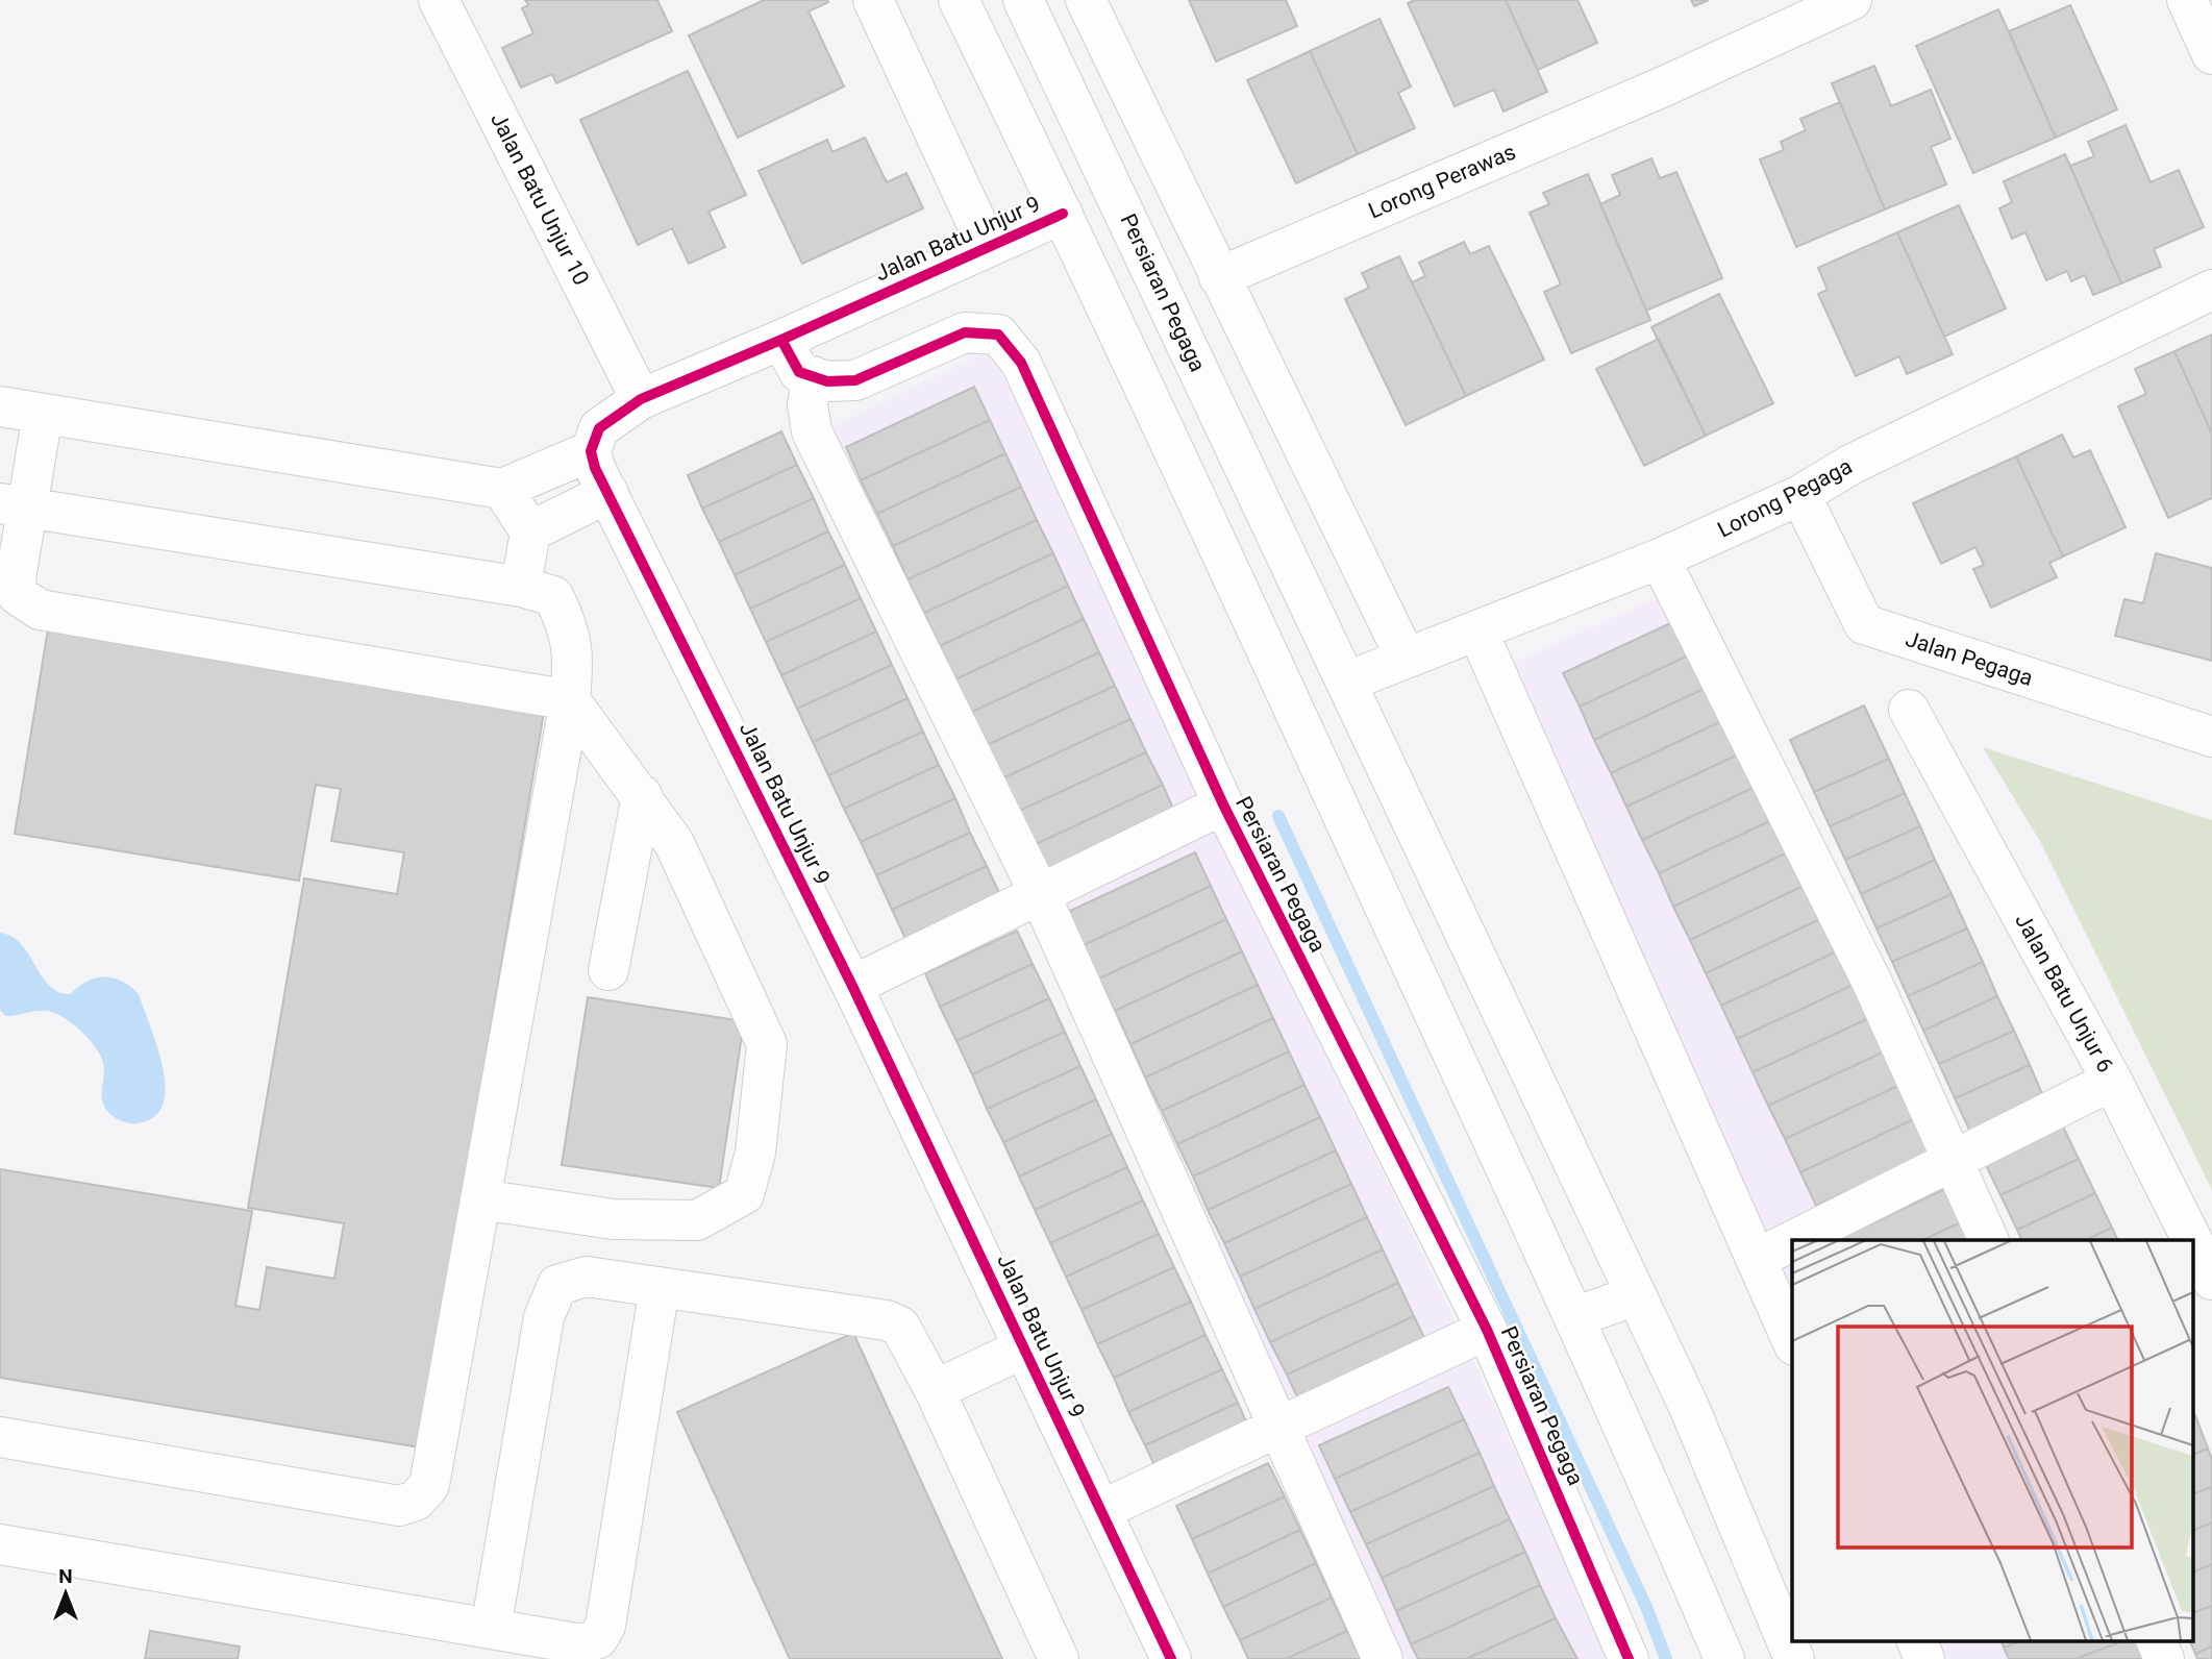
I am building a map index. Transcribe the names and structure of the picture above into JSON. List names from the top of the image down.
{
  "streets": {
    "street": [
      "Lorong Perawas",
      "Jalan Batu Unjur 10",
      "Jalan Batu Unjur 9",
      "Persiaran Pegaga",
      "Lorong Pegaga",
      "Jalan Pegaga",
      "Jalan Batu Unjur 6"
    ]
  },
  "crossings": [
    ["Jalan Batu Unjur 10", "Jalan Batu Unjur 9"],
    ["Persiaran Pegaga", "Lorong Pegaga"],
    ["Lorong Pegaga", "Jalan Pegaga"]
  ],
  "north": "top"
}
